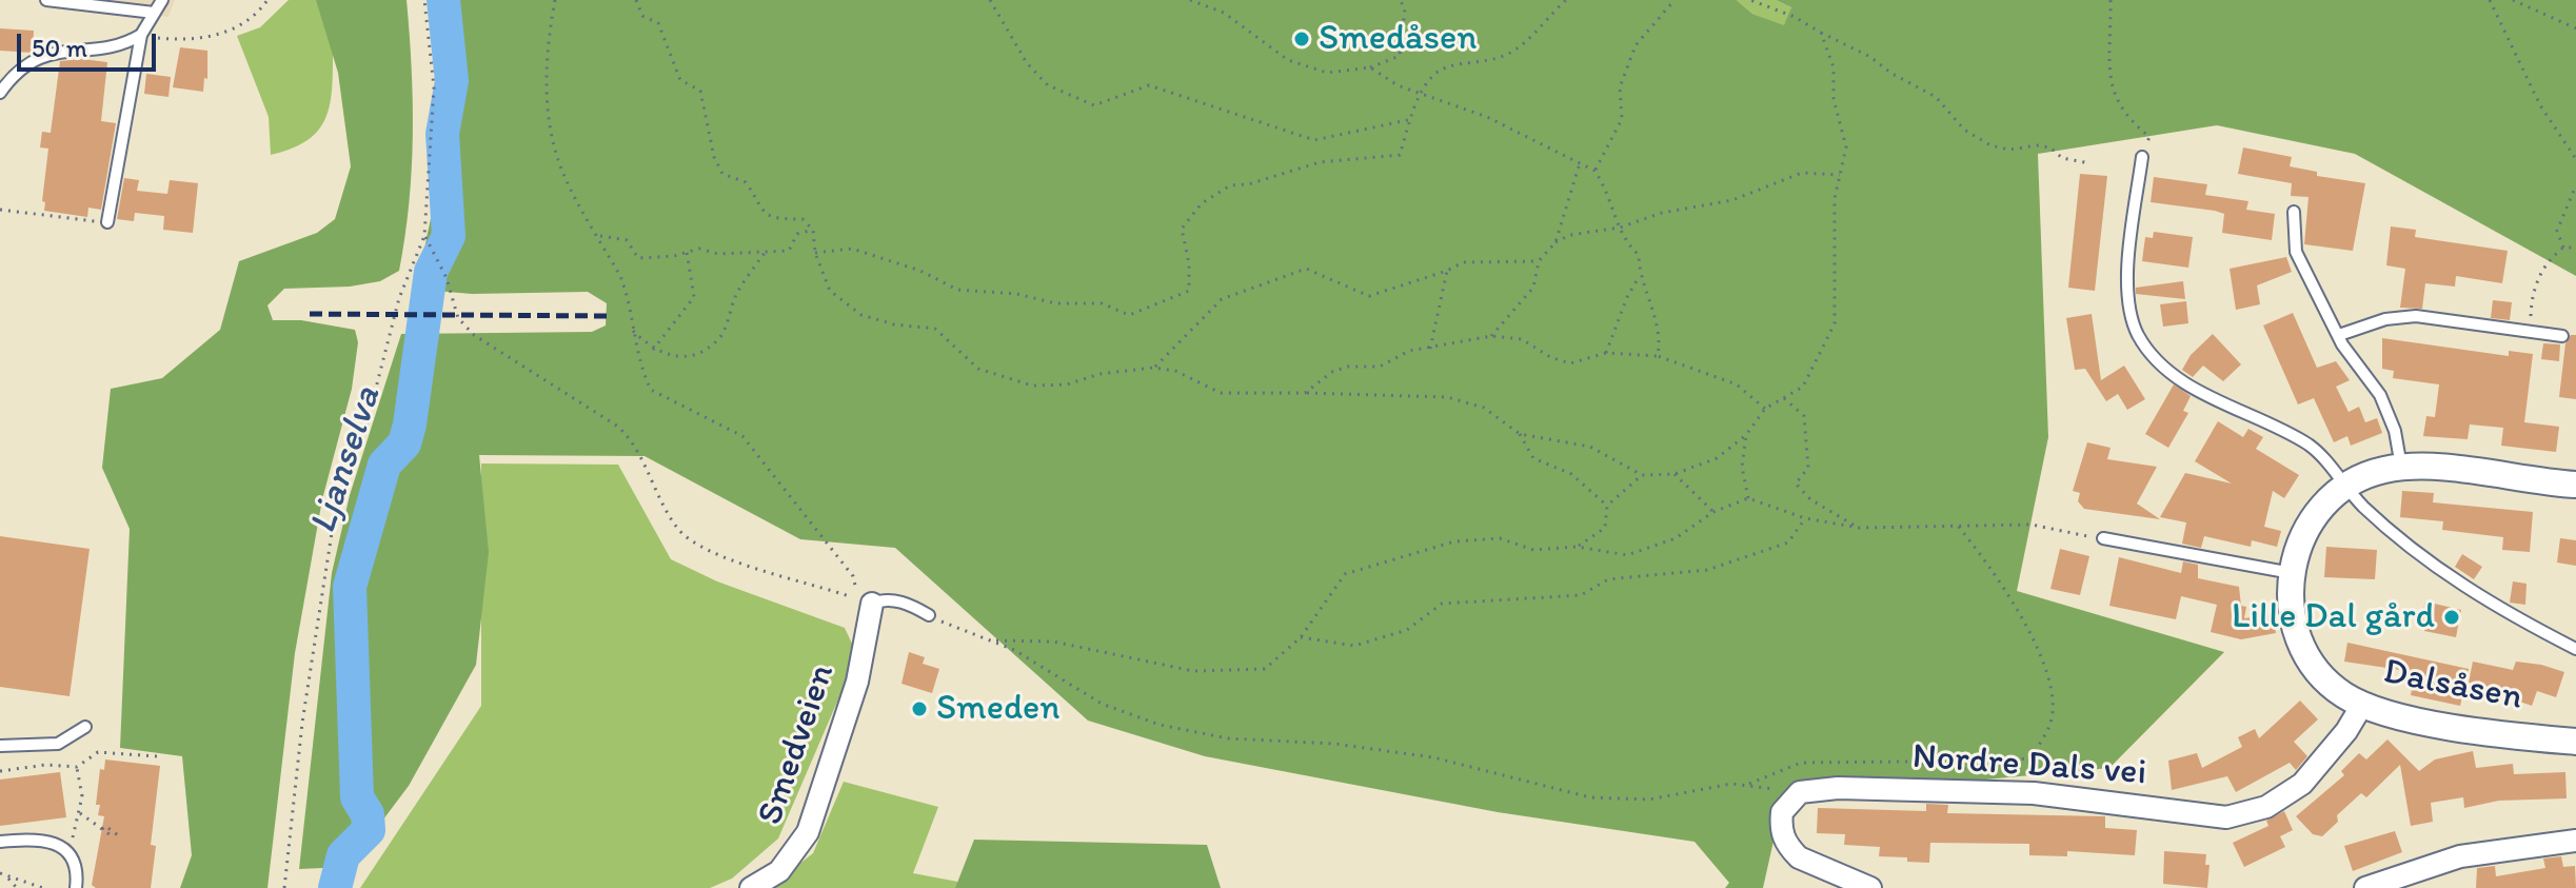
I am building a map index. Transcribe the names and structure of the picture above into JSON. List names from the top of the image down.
{
  "streets": {
    "street": ["Dalsåsen", "Smedveien", "Nordre Dals vei"]
  },
  "crossings": [
    ["Dalsåsen", "Nordre Dals vei"]
  ],
  "water": ["Ljanselva"],
  "places": ["Smedåsen", "Lille Dal gård", "Smeden"],
  "scale_bar": "50 m"
}
